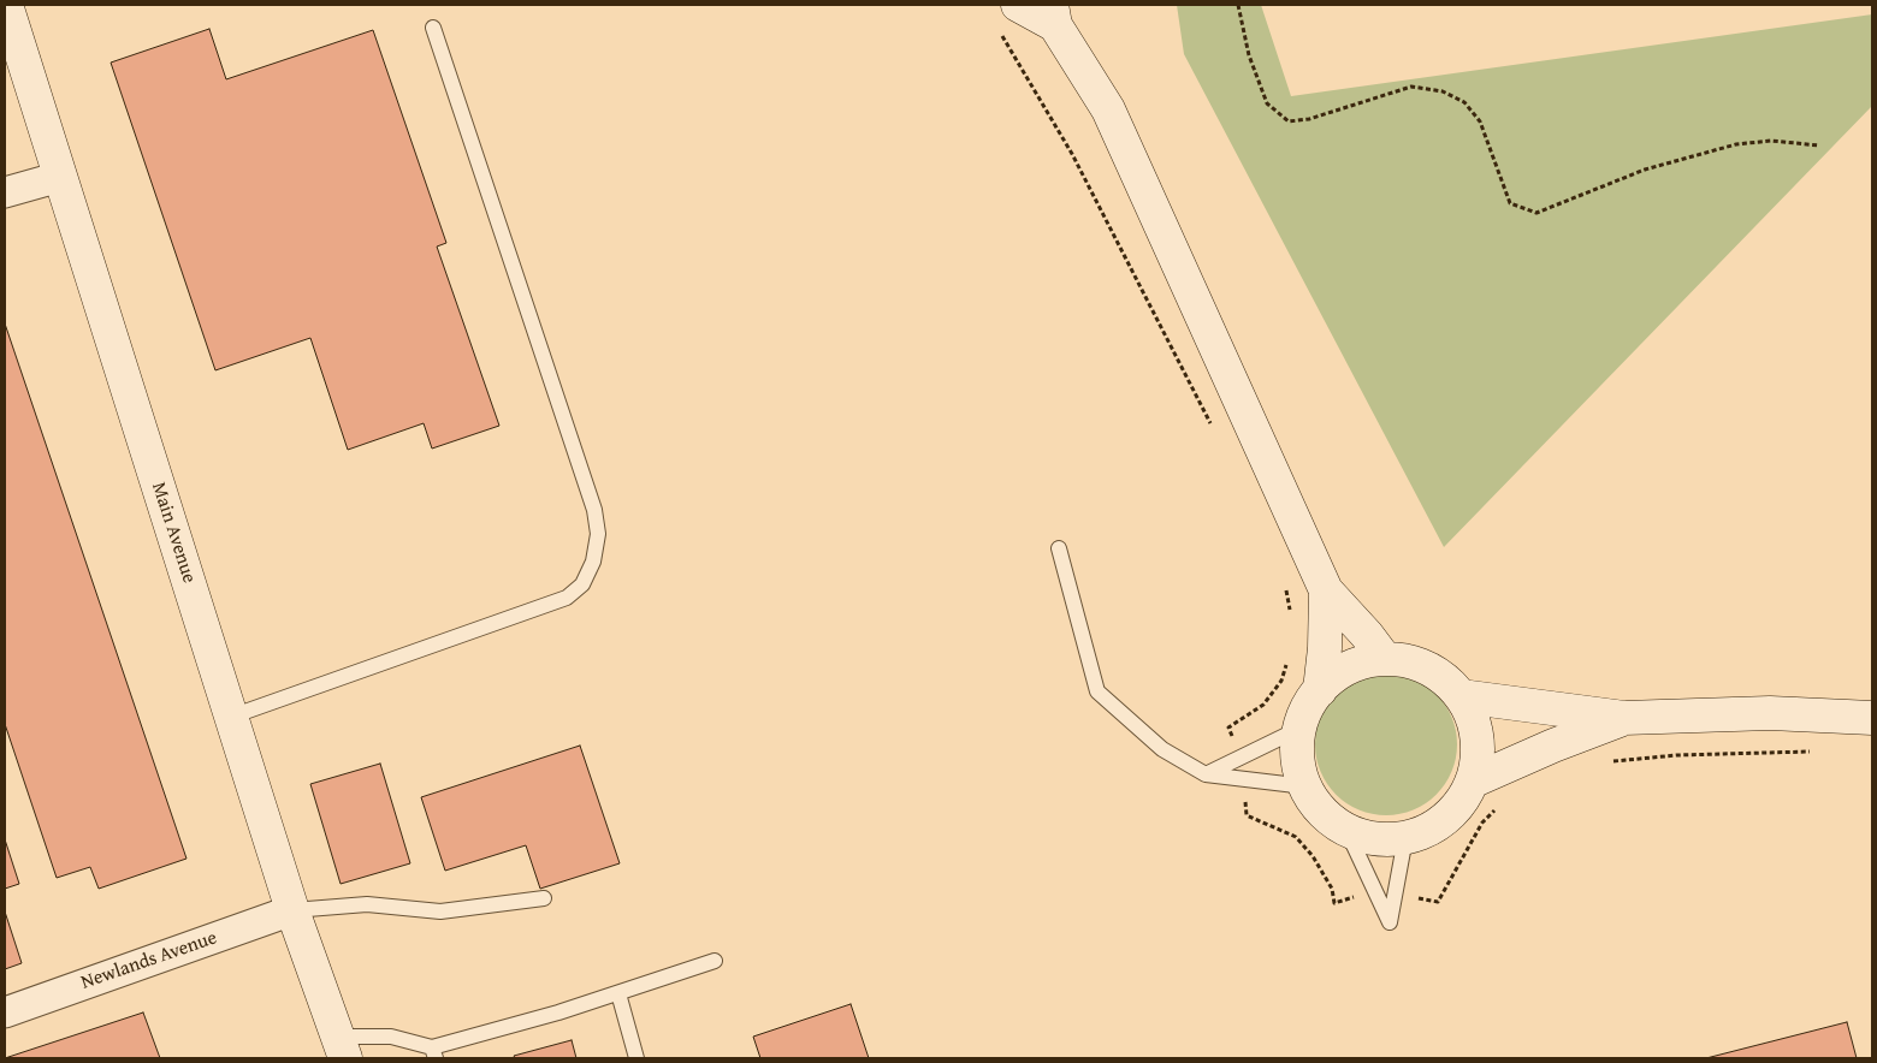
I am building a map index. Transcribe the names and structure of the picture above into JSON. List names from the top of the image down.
{
  "streets": {
    "street": ["Main Avenue", "Newlands Avenue"]
  },
  "crossings": [
    ["Main Avenue", "Newlands Avenue"]
  ]
}
